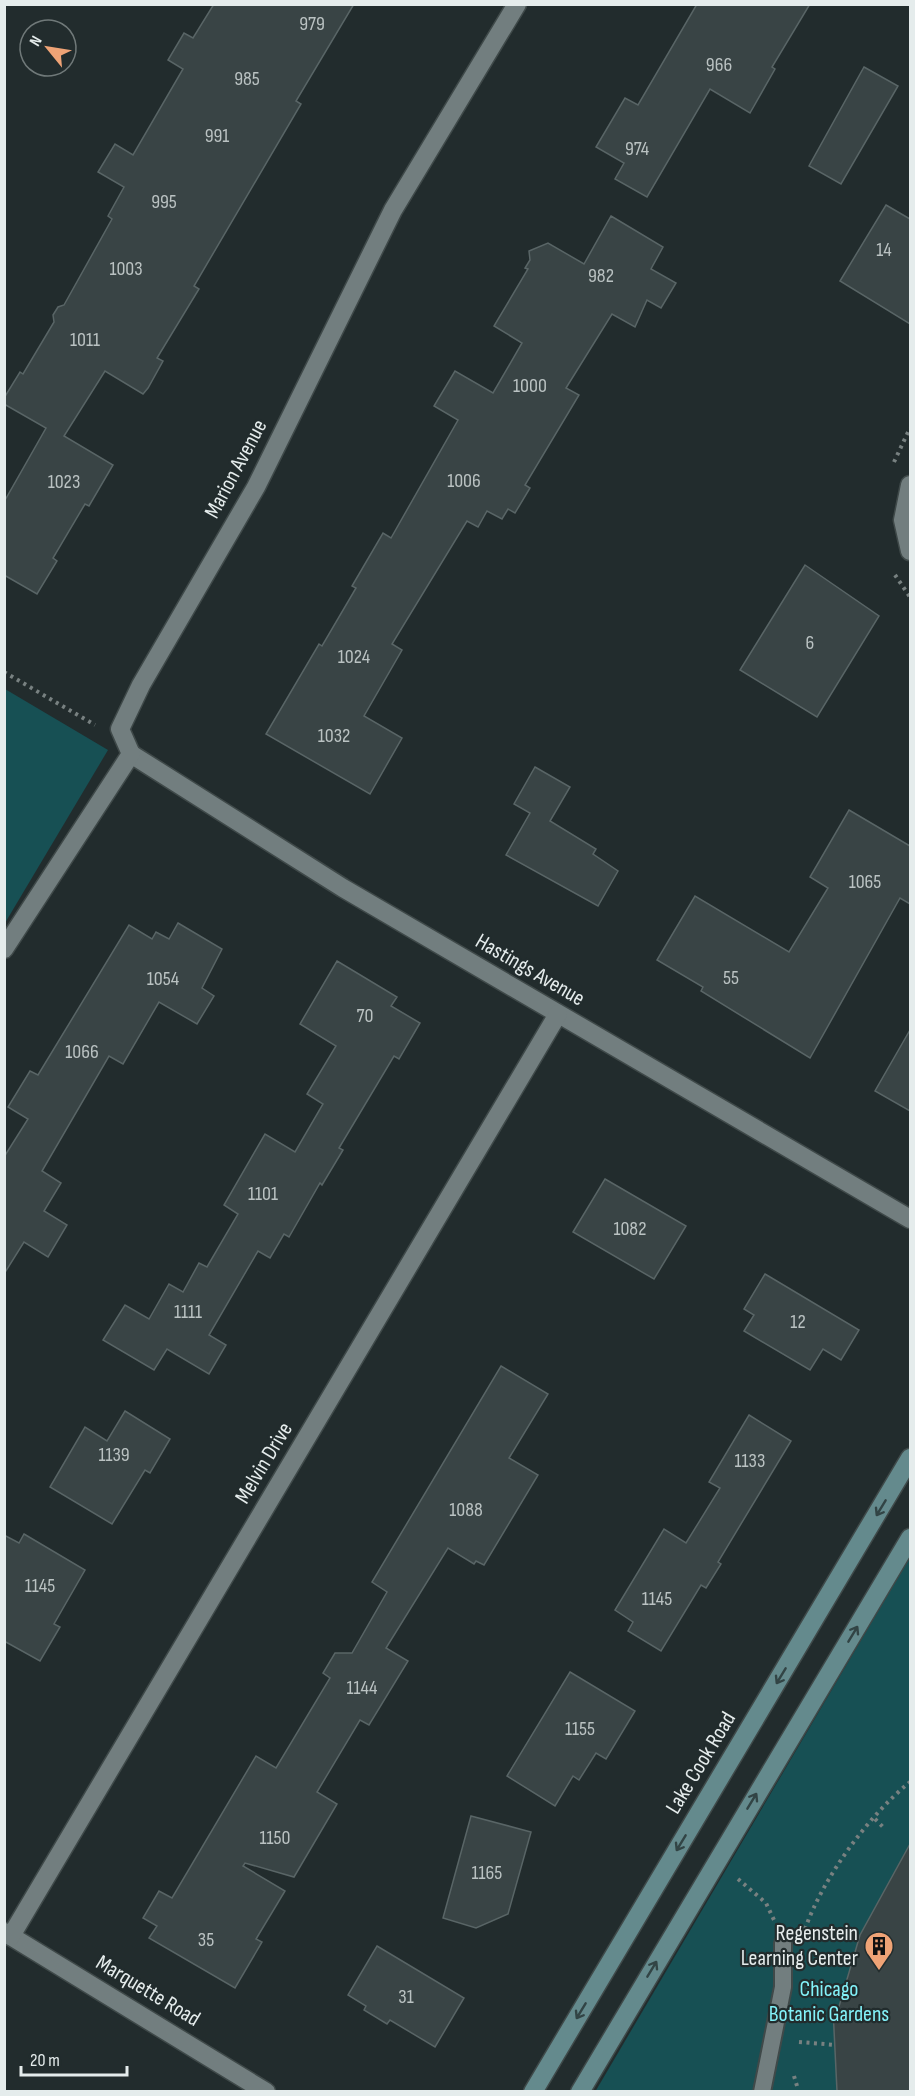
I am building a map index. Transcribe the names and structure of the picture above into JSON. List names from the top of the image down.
{
  "streets": {
    "main road": ["Lake Cook Road"],
    "street": [
      "Marion Avenue",
      "Hastings Avenue",
      "Melvin Drive",
      "Marquette Road"
    ]
  },
  "crossings": [
    ["Marion Avenue", "Hastings Avenue"],
    ["Hastings Avenue", "Melvin Drive"],
    ["Melvin Drive", "Marquette Road"]
  ],
  "parks": ["Chicago Botanic Gardens"],
  "places": {
    "building": ["Regenstein Learning Center"]
  },
  "house_numbers": [
    "979",
    "966",
    "985",
    "991",
    "974",
    "995",
    "14",
    "1003",
    "982",
    "1011",
    "1000",
    "1006",
    "1023",
    "6",
    "1024",
    "1032",
    "1065",
    "55",
    "1054",
    "70",
    "1066",
    "1101",
    "1082",
    "1111",
    "12",
    "1139",
    "1133",
    "1088",
    "1145",
    "1145",
    "1144",
    "1155",
    "1150",
    "1165",
    "35",
    "31"
  ],
  "scale_bar": "20 m",
  "north": "top left"
}
